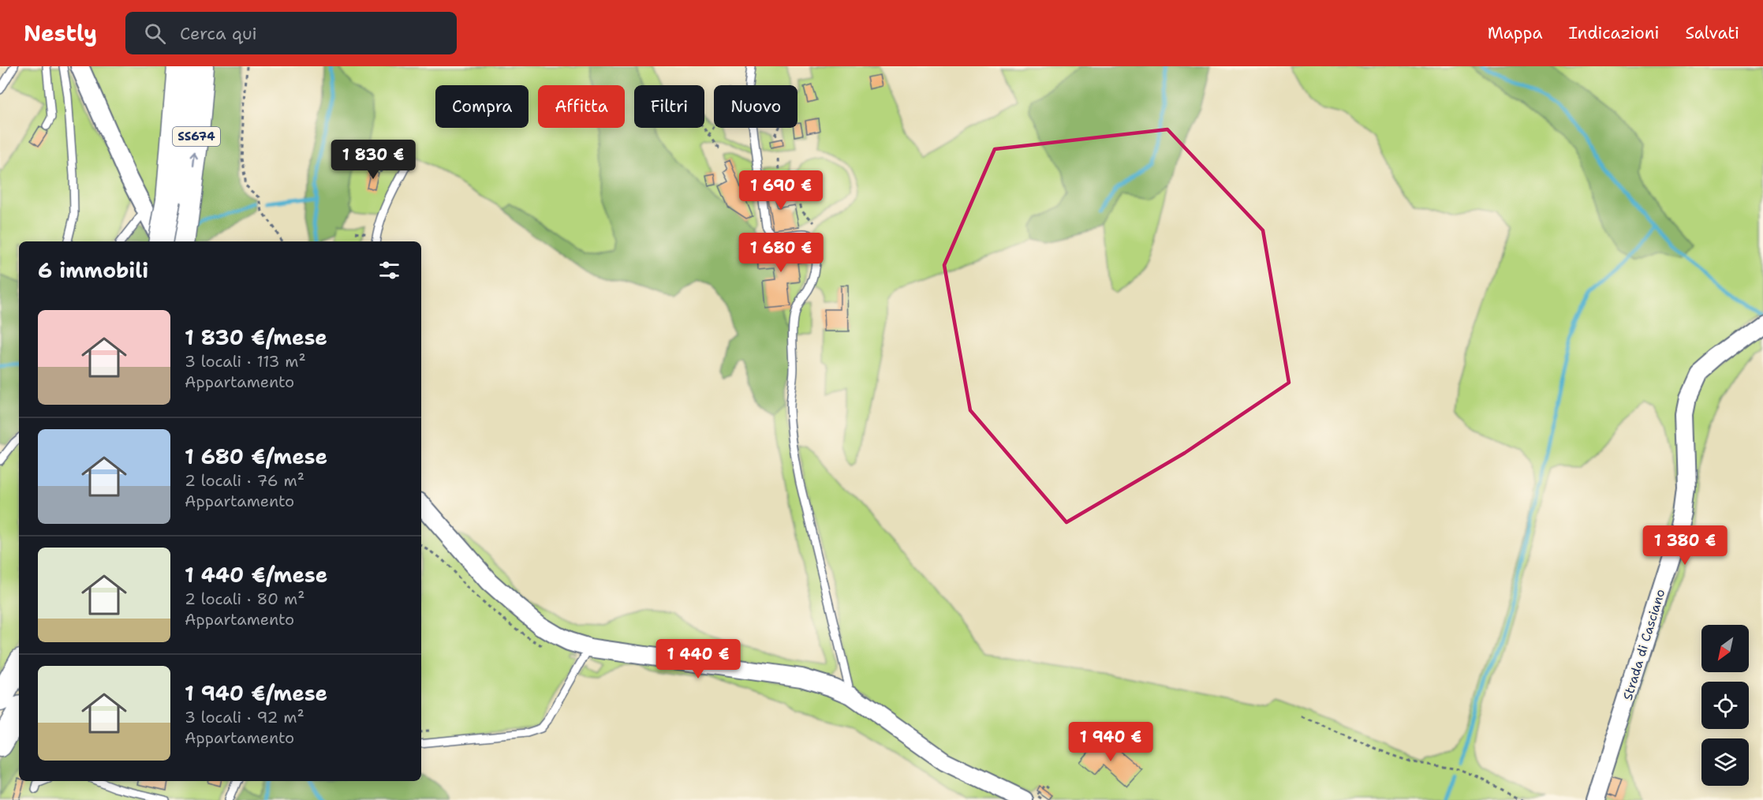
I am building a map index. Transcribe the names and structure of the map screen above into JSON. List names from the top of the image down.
{
  "streets": {
    "highway": ["SS674"],
    "street": ["Strada di Casciano"]
  },
  "north": "bottom left",
  "page": {
    "header": "Nestly",
    "search": "Cerca qui",
    "nav": ["Mappa", "Indicazioni", "Salvati"],
    "chip": [
      "Compra",
      "Affitta",
      "Filtri",
      "Nuovo"
    ],
    "price": [
      "1 830 €",
      "1 690 €",
      "1 680 €",
      "1 380 €",
      "1 440 €",
      "1 940 €"
    ],
    "heading": "6 immobili",
    "list": [
      {
        "name": "1 830 €/mese",
        "note": "3 locali · 113 m² · Appartamento"
      },
      {
        "name": "1 680 €/mese",
        "note": "2 locali · 76 m² · Appartamento"
      },
      {
        "name": "1 440 €/mese",
        "note": "2 locali · 80 m² · Appartamento"
      },
      {
        "name": "1 940 €/mese",
        "note": "3 locali · 92 m² · Appartamento"
      }
    ]
  }
}
